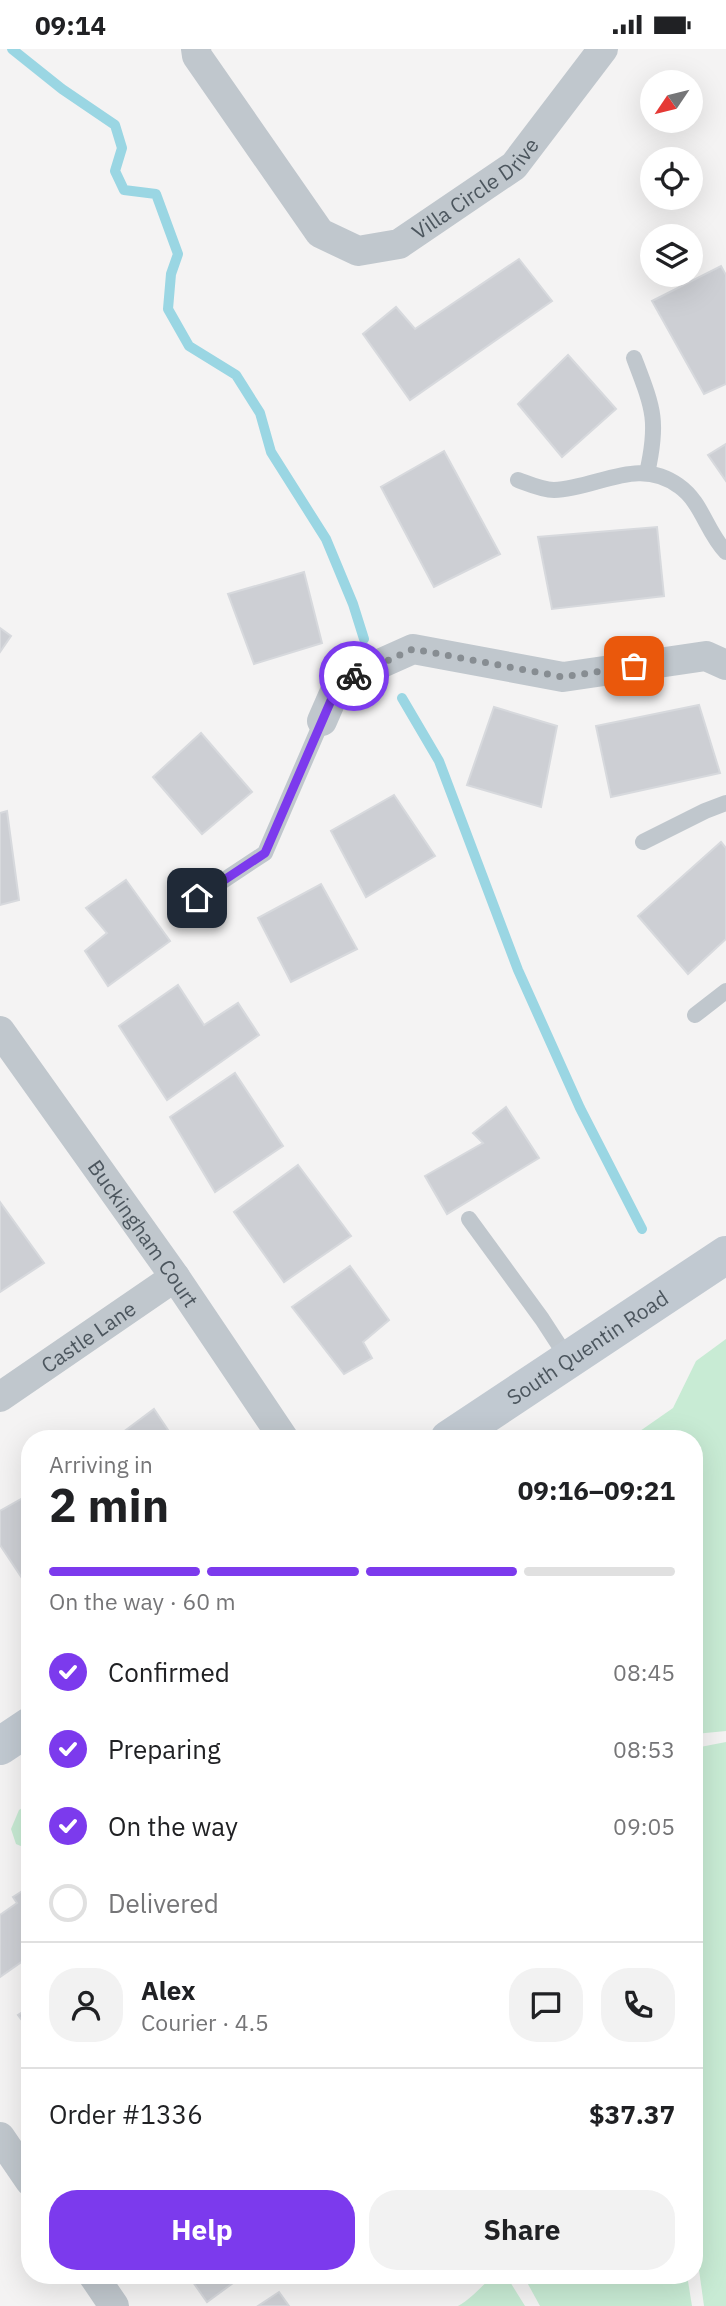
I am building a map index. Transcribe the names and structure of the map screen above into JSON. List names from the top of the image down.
{
  "streets": {
    "main road": ["South Quentin Road"],
    "street": ["Villa Circle Drive", "Buckingham Court", "Castle Lane"]
  },
  "crossings": [
    ["Buckingham Court", "Castle Lane"]
  ],
  "north": "bottom left",
  "page": {
    "status": "09:14",
    "heading": ["2 min", "Arriving in", "09:16–09:21"],
    "panel": [
      "Alex",
      "Courier · 4.5",
      "Order #1336",
      "$37.37"
    ],
    "bar": "On the way · 60 m",
    "list": [
      ["Confirmed", "08:45"],
      ["Preparing", "08:53"],
      ["On the way", "09:05"],
      "Delivered"
    ],
    "buttons": ["Help", "Share"]
  }
}
